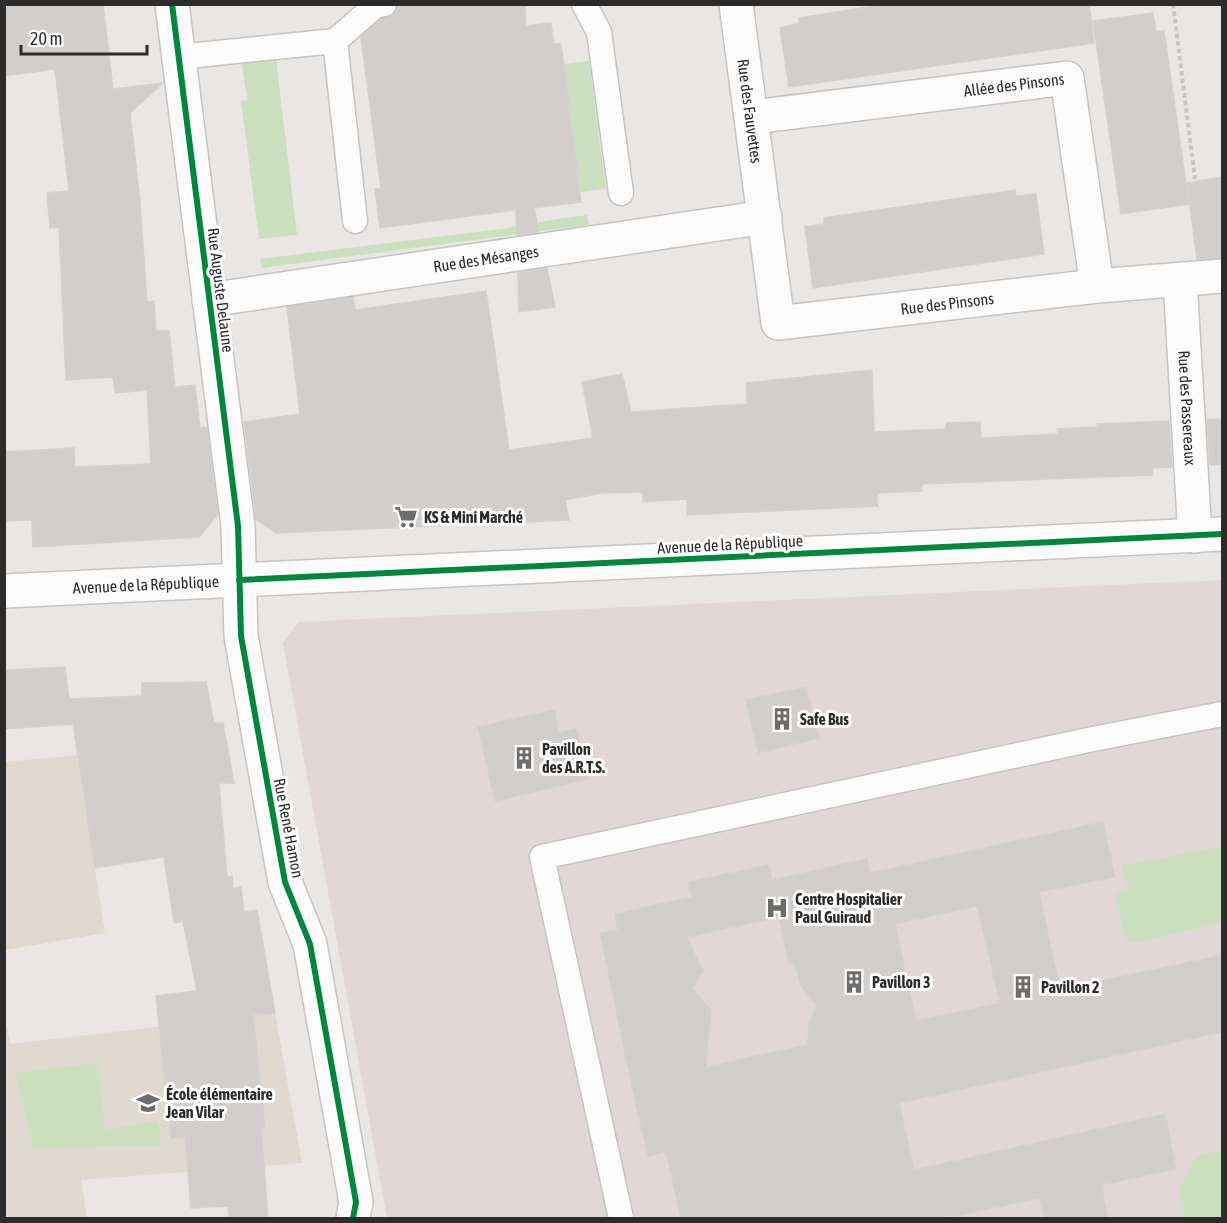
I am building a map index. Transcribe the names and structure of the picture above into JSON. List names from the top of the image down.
{
  "streets": {
    "street": [
      "Allée des Pinsons",
      "Rue des Fauvettes",
      "Rue des Mésanges",
      "Rue Auguste Delaune",
      "Rue des Pinsons",
      "Rue des Passereaux",
      "Avenue de la République",
      "Rue René Hamon"
    ]
  },
  "crossings": [
    ["Allée des Pinsons", "Rue des Fauvettes"],
    ["Allée des Pinsons", "Rue des Pinsons"],
    ["Rue des Fauvettes", "Rue des Mésanges"],
    ["Rue des Fauvettes", "Rue des Pinsons"],
    ["Rue des Mésanges", "Rue Auguste Delaune"],
    ["Rue des Mésanges", "Rue des Pinsons"],
    ["Rue Auguste Delaune", "Avenue de la République"],
    ["Rue Auguste Delaune", "Rue René Hamon"],
    ["Rue des Pinsons", "Rue des Passereaux"],
    ["Rue des Passereaux", "Avenue de la République"],
    ["Avenue de la République", "Rue René Hamon"]
  ],
  "places": {
    "supermarket": ["KS & Mini Marché"],
    "building": [
      "Safe Bus",
      "Pavillon des A.R.T.S.",
      "Pavillon 3",
      "Pavillon 2"
    ],
    "hospital": ["Centre Hospitalier Paul Guiraud"],
    "school or university": ["École élémentaire Jean Vilar"]
  },
  "scale_bar": "20 m"
}
